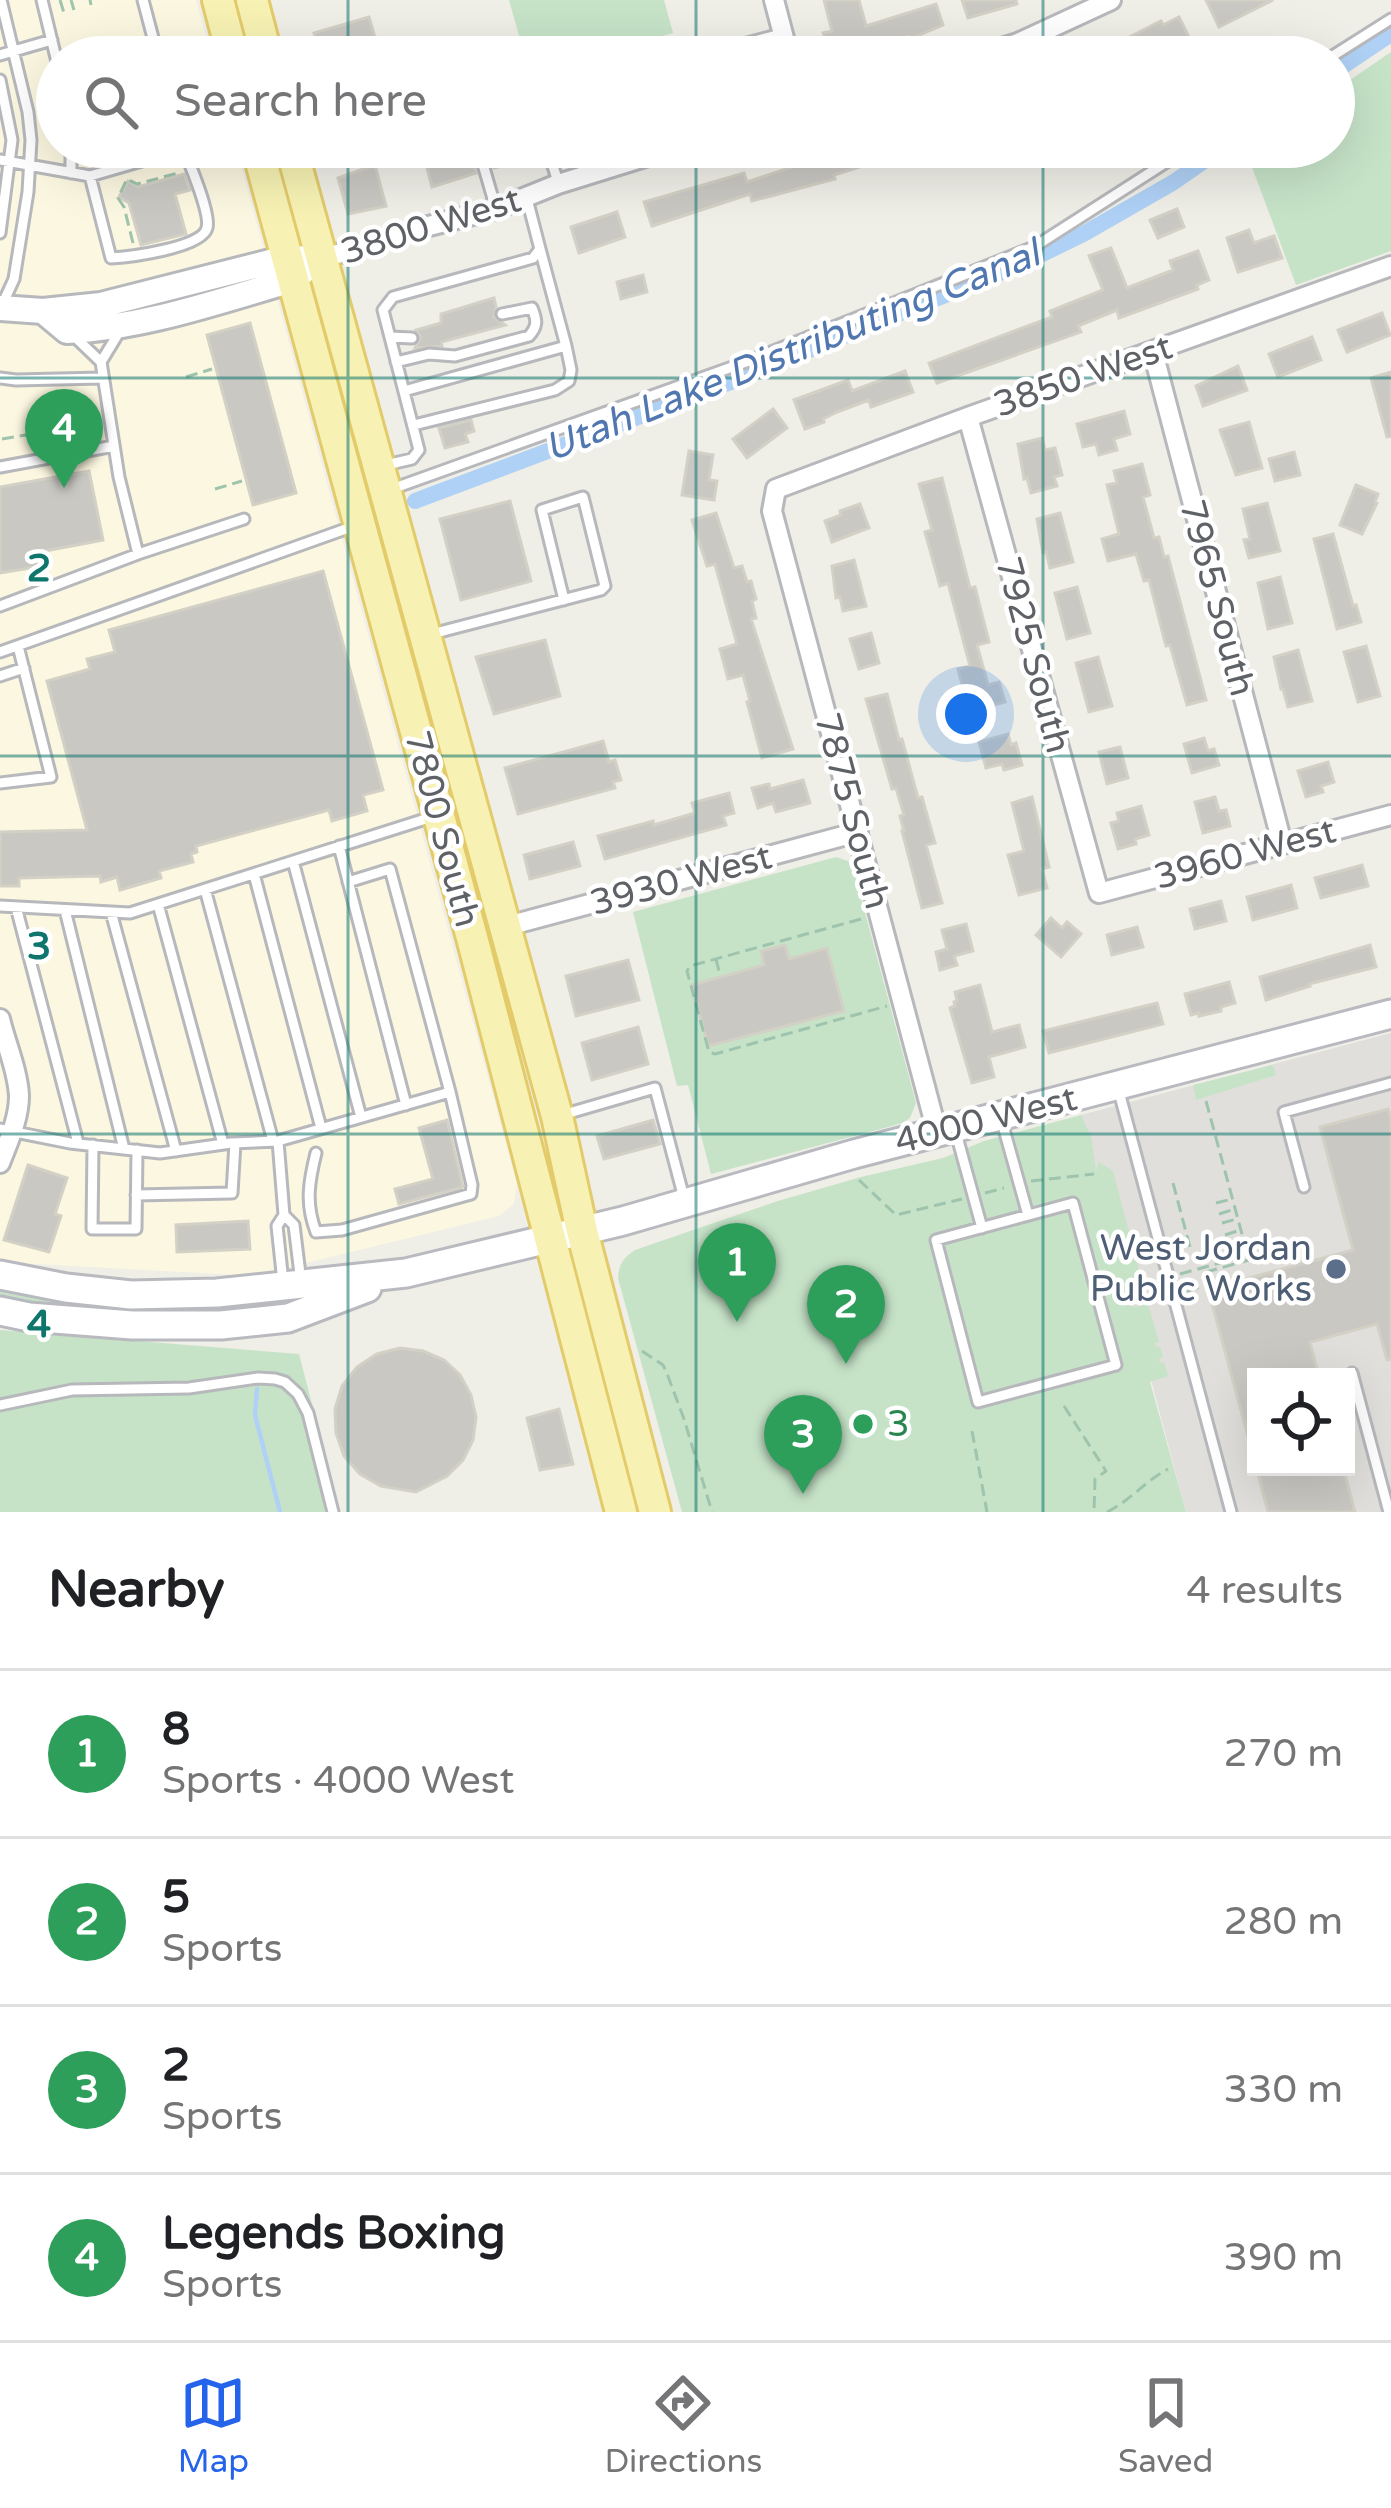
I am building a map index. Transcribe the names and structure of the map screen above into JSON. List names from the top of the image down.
{
  "streets": {
    "main road": ["7800 South", "4000 West"],
    "street": [
      "3800 West",
      "3850 West",
      "7965 South",
      "7925 South",
      "7875 South",
      "3960 West",
      "3930 West"
    ]
  },
  "crossings": [
    ["3800 West", "7800 South"],
    ["3850 West", "7965 South"],
    ["3850 West", "7925 South"],
    ["3850 West", "7875 South"],
    ["7965 South", "3960 West"],
    ["7925 South", "3960 West"],
    ["7875 South", "3930 West"],
    ["7875 South", "4000 West"],
    ["7800 South", "3930 West"],
    ["7800 South", "4000 West"]
  ],
  "water": ["Utah Lake Distributing Canal"],
  "places": ["West Jordan Public Works", "3"],
  "page": {
    "search": "Search here",
    "pins": [
      "4",
      "1",
      "2",
      "3"
    ],
    "heading": ["Nearby", "4 results"],
    "list": [
      {
        "mark": "1",
        "name": "8",
        "note": "Sports · 4000 West",
        "value": "270 m"
      },
      {
        "mark": "2",
        "name": "5",
        "note": "Sports",
        "value": "280 m"
      },
      {
        "mark": "3",
        "name": "2",
        "note": "Sports",
        "value": "330 m"
      },
      {
        "mark": "4",
        "name": "Legends Boxing",
        "note": "Sports",
        "value": "390 m"
      }
    ],
    "nav": ["Map", "Directions", "Saved"]
  },
  "grid": {
    "rows": ["2", "3", "4"]
  }
}
